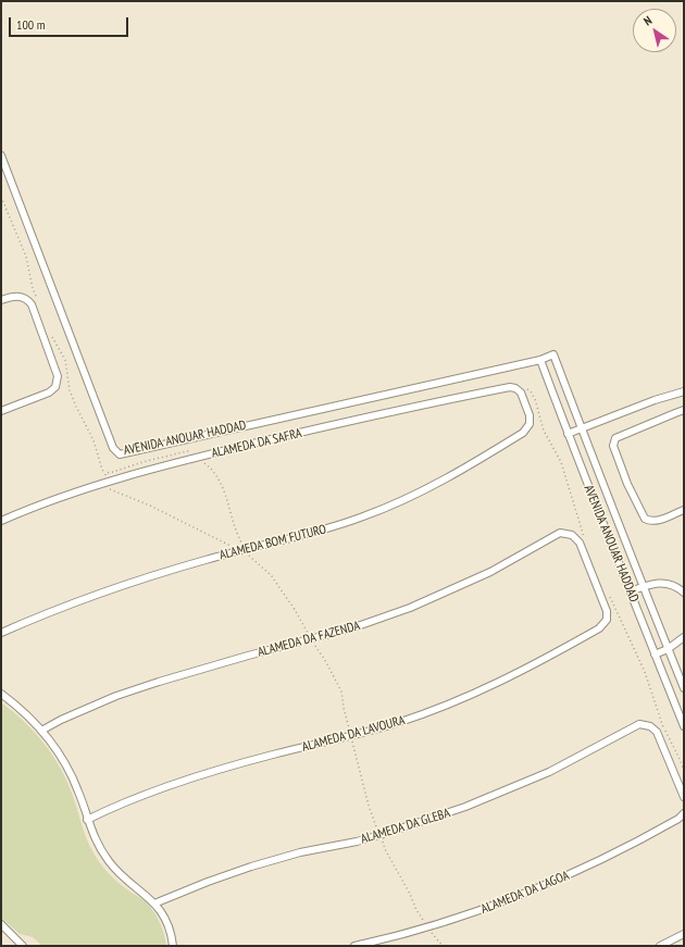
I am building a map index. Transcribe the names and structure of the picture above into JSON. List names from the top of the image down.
{
  "streets": {
    "street": [
      "AVENIDA ANOUAR HADDAD",
      "ALAMEDA DA SAFRA",
      "ALAMEDA BOM FUTURO",
      "ALAMEDA DA FAZENDA",
      "ALAMEDA DA LAVOURA",
      "ALAMEDA DA GLEBA",
      "ALAMEDA DA LAGOA"
    ]
  },
  "crossings": [
    ["ALAMEDA DA SAFRA", "ALAMEDA BOM FUTURO"],
    ["ALAMEDA DA FAZENDA", "ALAMEDA DA LAVOURA"]
  ],
  "scale_bar": "100 m",
  "north": "top left"
}
